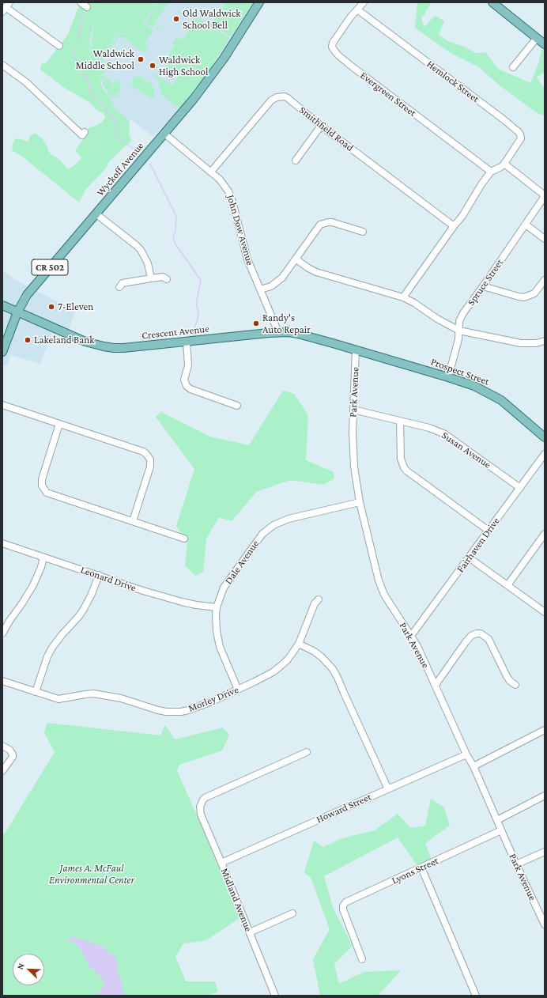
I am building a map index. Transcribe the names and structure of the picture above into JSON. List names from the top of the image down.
{
  "streets": {
    "main road": [
      "Wyckoff Avenue",
      "CR 502",
      "Crescent Avenue",
      "Prospect Street"
    ],
    "street": [
      "Hemlock Street",
      "Evergreen Street",
      "Smithfield Road",
      "John Dow Avenue",
      "Spruce Street",
      "Park Avenue",
      "Susan Avenue",
      "Fairhaven Drive",
      "Dale Avenue",
      "Leonard Drive",
      "Morley Drive",
      "Howard Street",
      "Lyons Street",
      "Midland Avenue"
    ]
  },
  "crossings": [
    ["Hemlock Street", "Evergreen Street"],
    ["Smithfield Road", "John Dow Avenue"],
    ["Wyckoff Avenue", "John Dow Avenue"],
    ["Wyckoff Avenue", "Crescent Avenue"],
    ["John Dow Avenue", "Crescent Avenue"],
    ["Spruce Street", "Prospect Street"],
    ["Crescent Avenue", "Prospect Street"],
    ["Crescent Avenue", "Park Avenue"],
    ["Prospect Street", "Park Avenue"],
    ["Park Avenue", "Susan Avenue"],
    ["Park Avenue", "Fairhaven Drive"],
    ["Park Avenue", "Dale Avenue"],
    ["Park Avenue", "Howard Street"],
    ["Park Avenue", "Lyons Street"],
    ["Susan Avenue", "Fairhaven Drive"],
    ["Dale Avenue", "Leonard Drive"],
    ["Dale Avenue", "Morley Drive"],
    ["Howard Street", "Midland Avenue"]
  ],
  "parks": ["James A. McFaul Environmental Center"],
  "places": [
    "Old Waldwick School Bell",
    "Waldwick Middle School",
    "Waldwick High School",
    "7-Eleven",
    "Randy's Auto Repair",
    "Lakeland Bank"
  ],
  "north": "top left"
}
